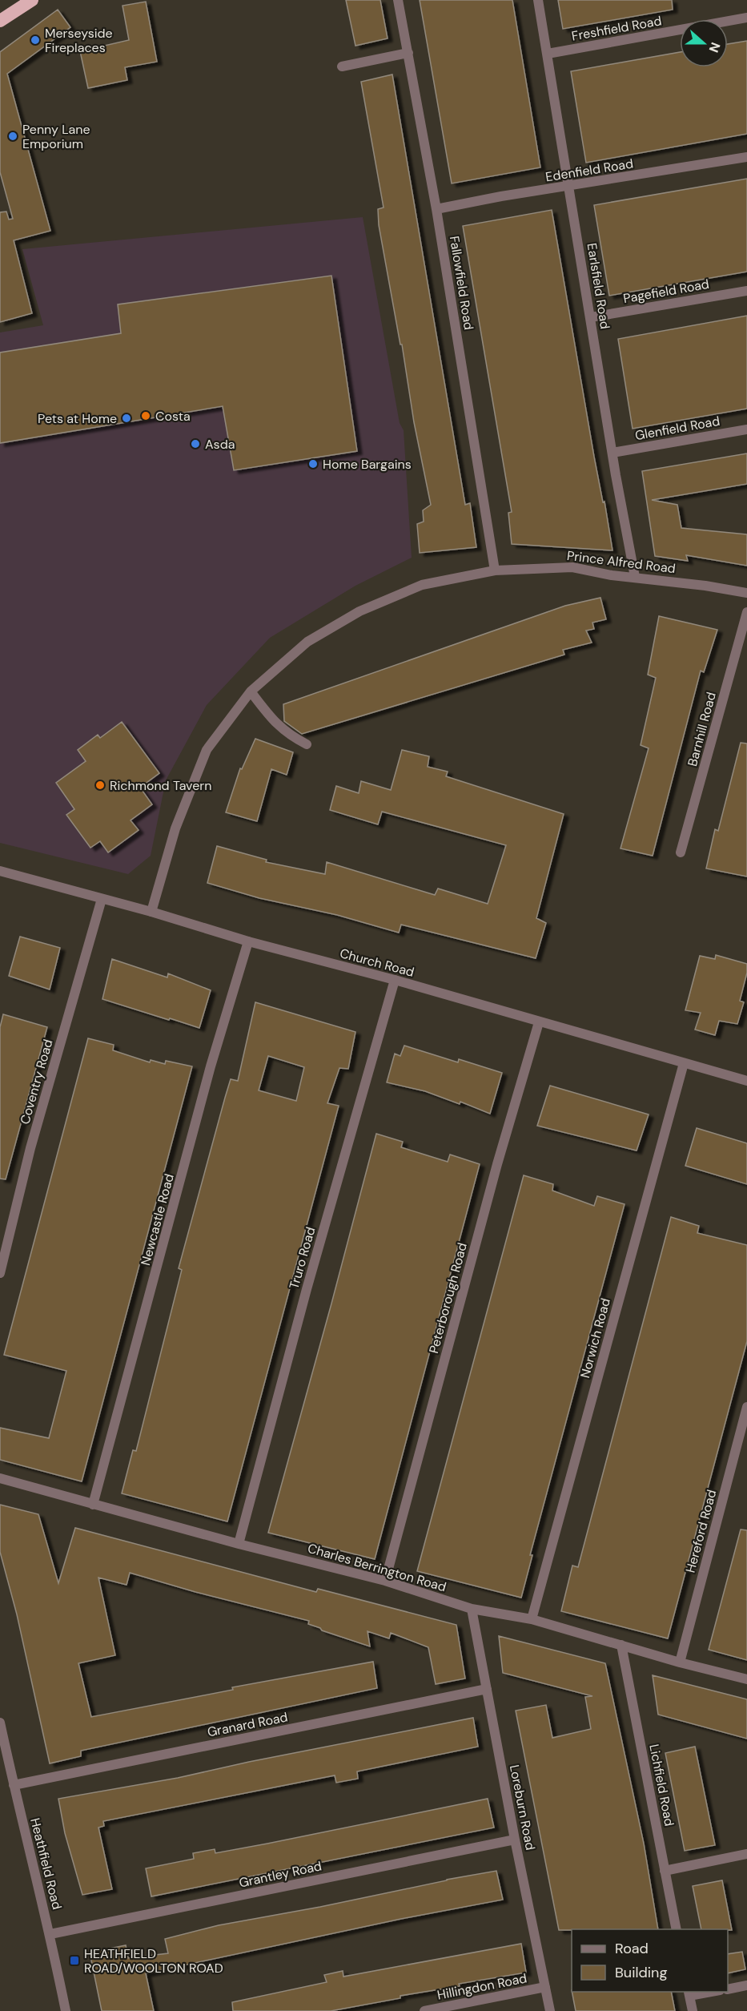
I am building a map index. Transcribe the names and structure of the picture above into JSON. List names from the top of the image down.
{
  "streets": {
    "street": [
      "Freshfield Road",
      "Edenfield Road",
      "Fallowfield Road",
      "Earlsfield Road",
      "Pagefield Road",
      "Glenfield Road",
      "Prince Alfred Road",
      "Barnhill Road",
      "Church Road",
      "Coventry Road",
      "Newcastle Road",
      "Truro Road",
      "Peterborough Road",
      "Norwich Road",
      "Hereford Road",
      "Charles Berrington Road",
      "Granard Road",
      "Lichfield Road",
      "Loreburn Road",
      "Heathfield Road",
      "Grantley Road",
      "Hillingdon Road"
    ]
  },
  "crossings": [
    ["Freshfield Road", "Earlsfield Road"],
    ["Edenfield Road", "Fallowfield Road"],
    ["Edenfield Road", "Earlsfield Road"],
    ["Fallowfield Road", "Prince Alfred Road"],
    ["Earlsfield Road", "Pagefield Road"],
    ["Earlsfield Road", "Glenfield Road"],
    ["Earlsfield Road", "Prince Alfred Road"],
    ["Prince Alfred Road", "Church Road"],
    ["Church Road", "Coventry Road"],
    ["Church Road", "Newcastle Road"],
    ["Church Road", "Truro Road"],
    ["Church Road", "Peterborough Road"],
    ["Church Road", "Norwich Road"],
    ["Newcastle Road", "Charles Berrington Road"],
    ["Truro Road", "Charles Berrington Road"],
    ["Peterborough Road", "Charles Berrington Road"],
    ["Norwich Road", "Charles Berrington Road"],
    ["Hereford Road", "Charles Berrington Road"],
    ["Charles Berrington Road", "Lichfield Road"],
    ["Charles Berrington Road", "Loreburn Road"],
    ["Granard Road", "Loreburn Road"],
    ["Granard Road", "Heathfield Road"],
    ["Loreburn Road", "Grantley Road"],
    ["Loreburn Road", "Hillingdon Road"],
    ["Heathfield Road", "Grantley Road"]
  ],
  "places": {
    "other": [
      "Merseyside Fireplaces",
      "Penny Lane Emporium",
      "Costa",
      "Pets at Home",
      "Asda",
      "Home Bargains",
      "Richmond Tavern"
    ],
    "transit": ["HEATHFIELD ROAD/WOOLTON ROAD"]
  },
  "legend": ["Road", "Building"],
  "north": "right"
}
